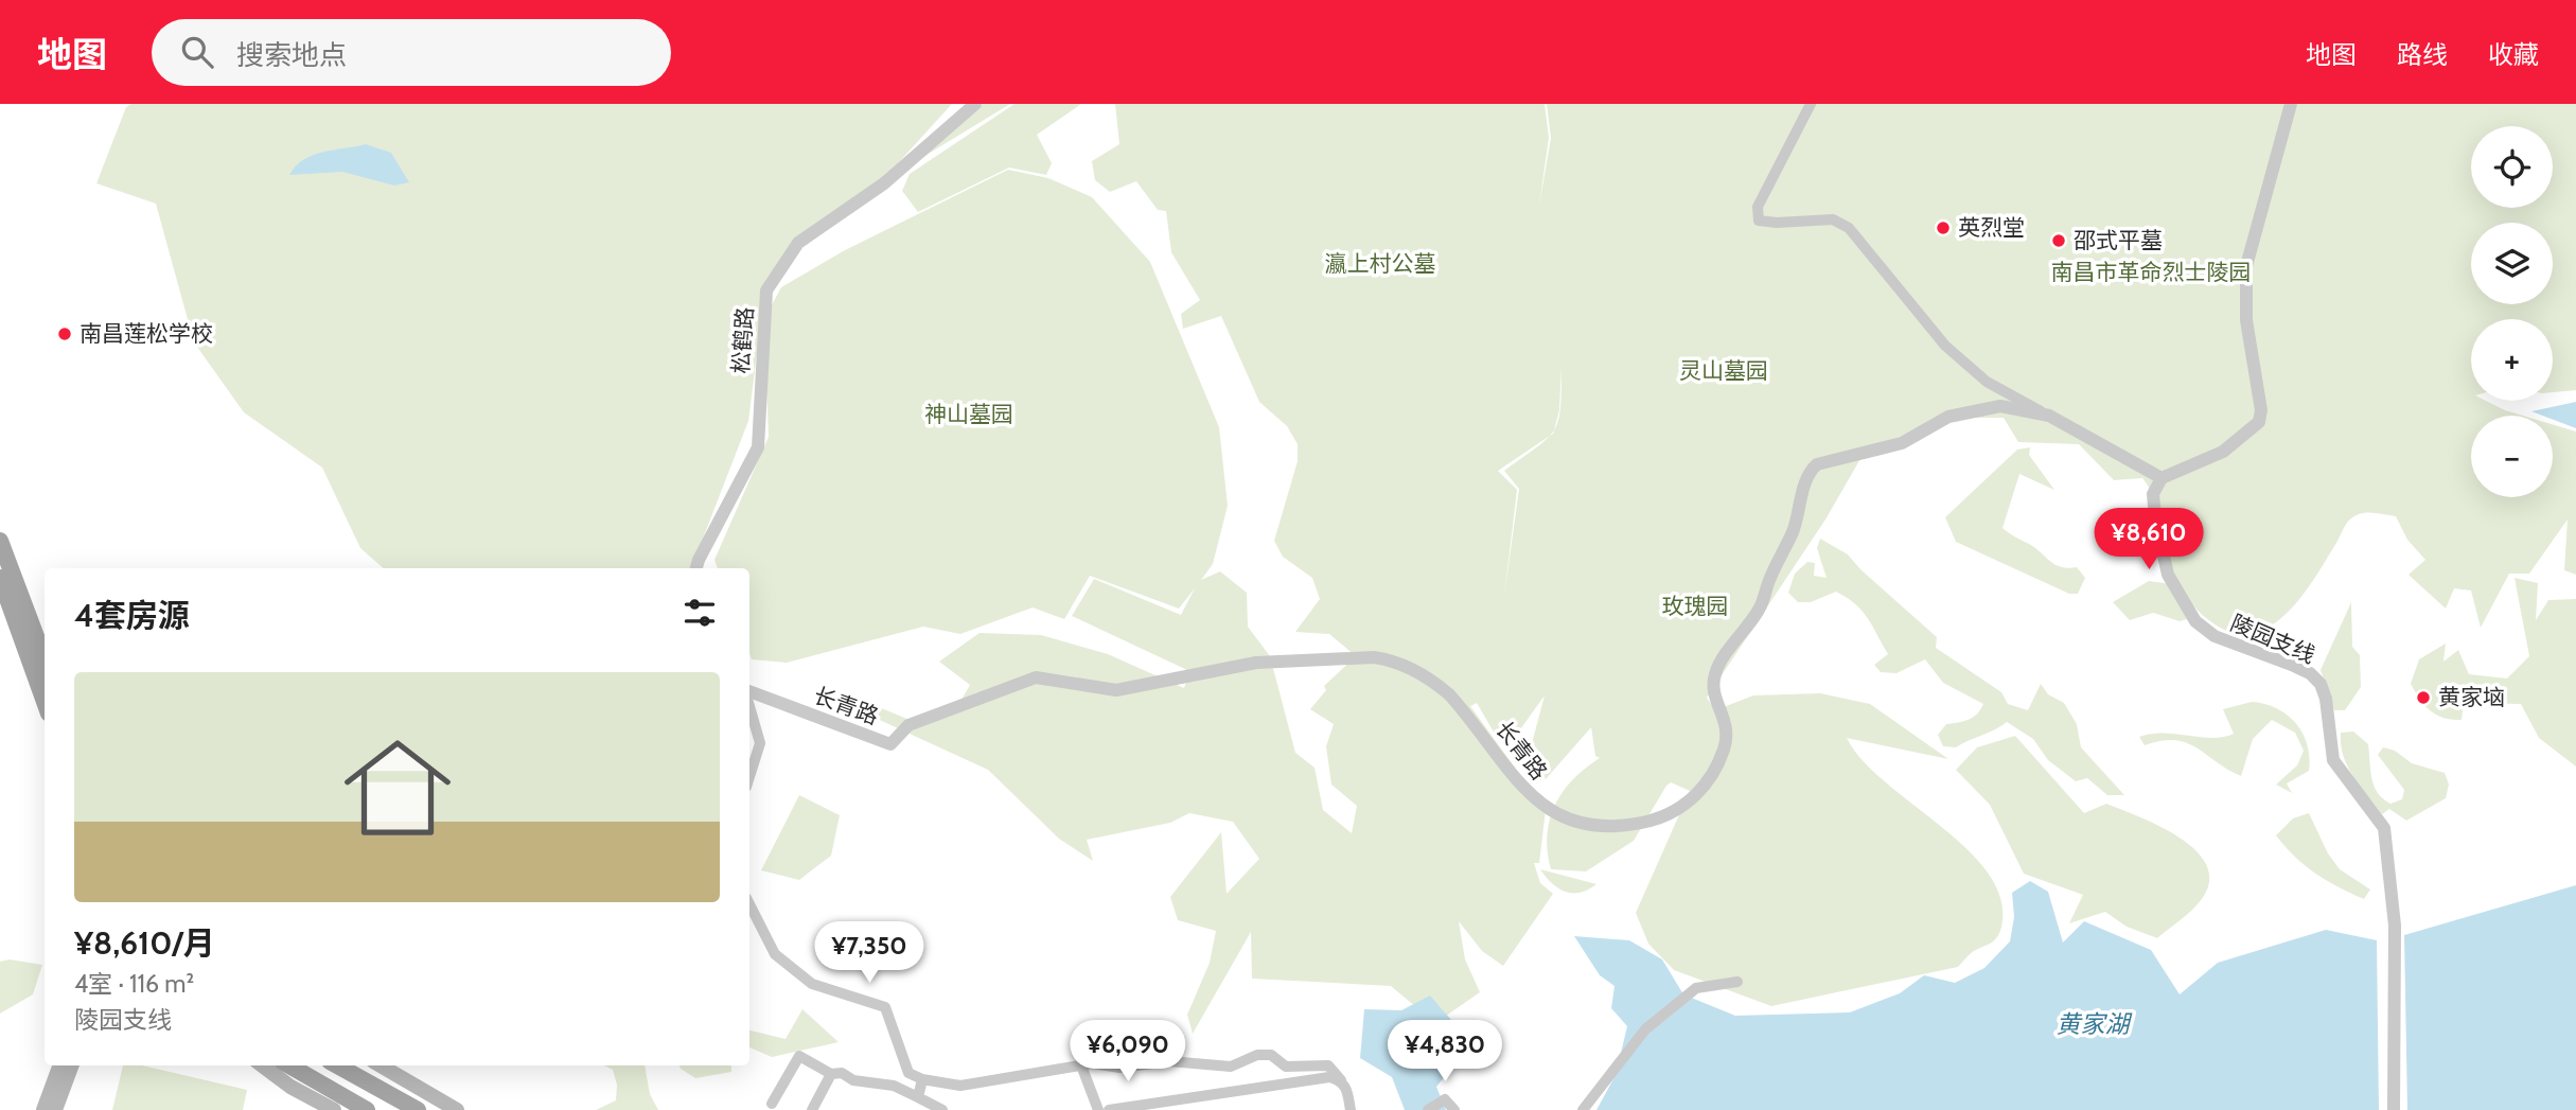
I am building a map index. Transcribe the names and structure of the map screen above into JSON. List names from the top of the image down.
{
  "streets": {
    "street": ["松鹤路", "陵园支线", "长青路"]
  },
  "water": ["黄家湖"],
  "parks": [
    "瀛上村公墓",
    "南昌市革命烈士陵园",
    "灵山墓园",
    "神山墓园",
    "玫瑰园"
  ],
  "places": [
    "英烈堂",
    "邵式平墓",
    "南昌莲松学校",
    "黄家垴"
  ],
  "page": {
    "header": "地图",
    "search": "搜索地点",
    "nav": ["地图", "路线", "收藏"],
    "map_buttons": ["+", "−"],
    "price": [
      "¥8,610",
      "¥7,350",
      "¥6,090",
      "¥4,830"
    ],
    "heading": "4套房源",
    "list": [
      {
        "name": "¥8,610/月",
        "note": "4室 · 116 m² · 陵园支线"
      }
    ]
  }
}
